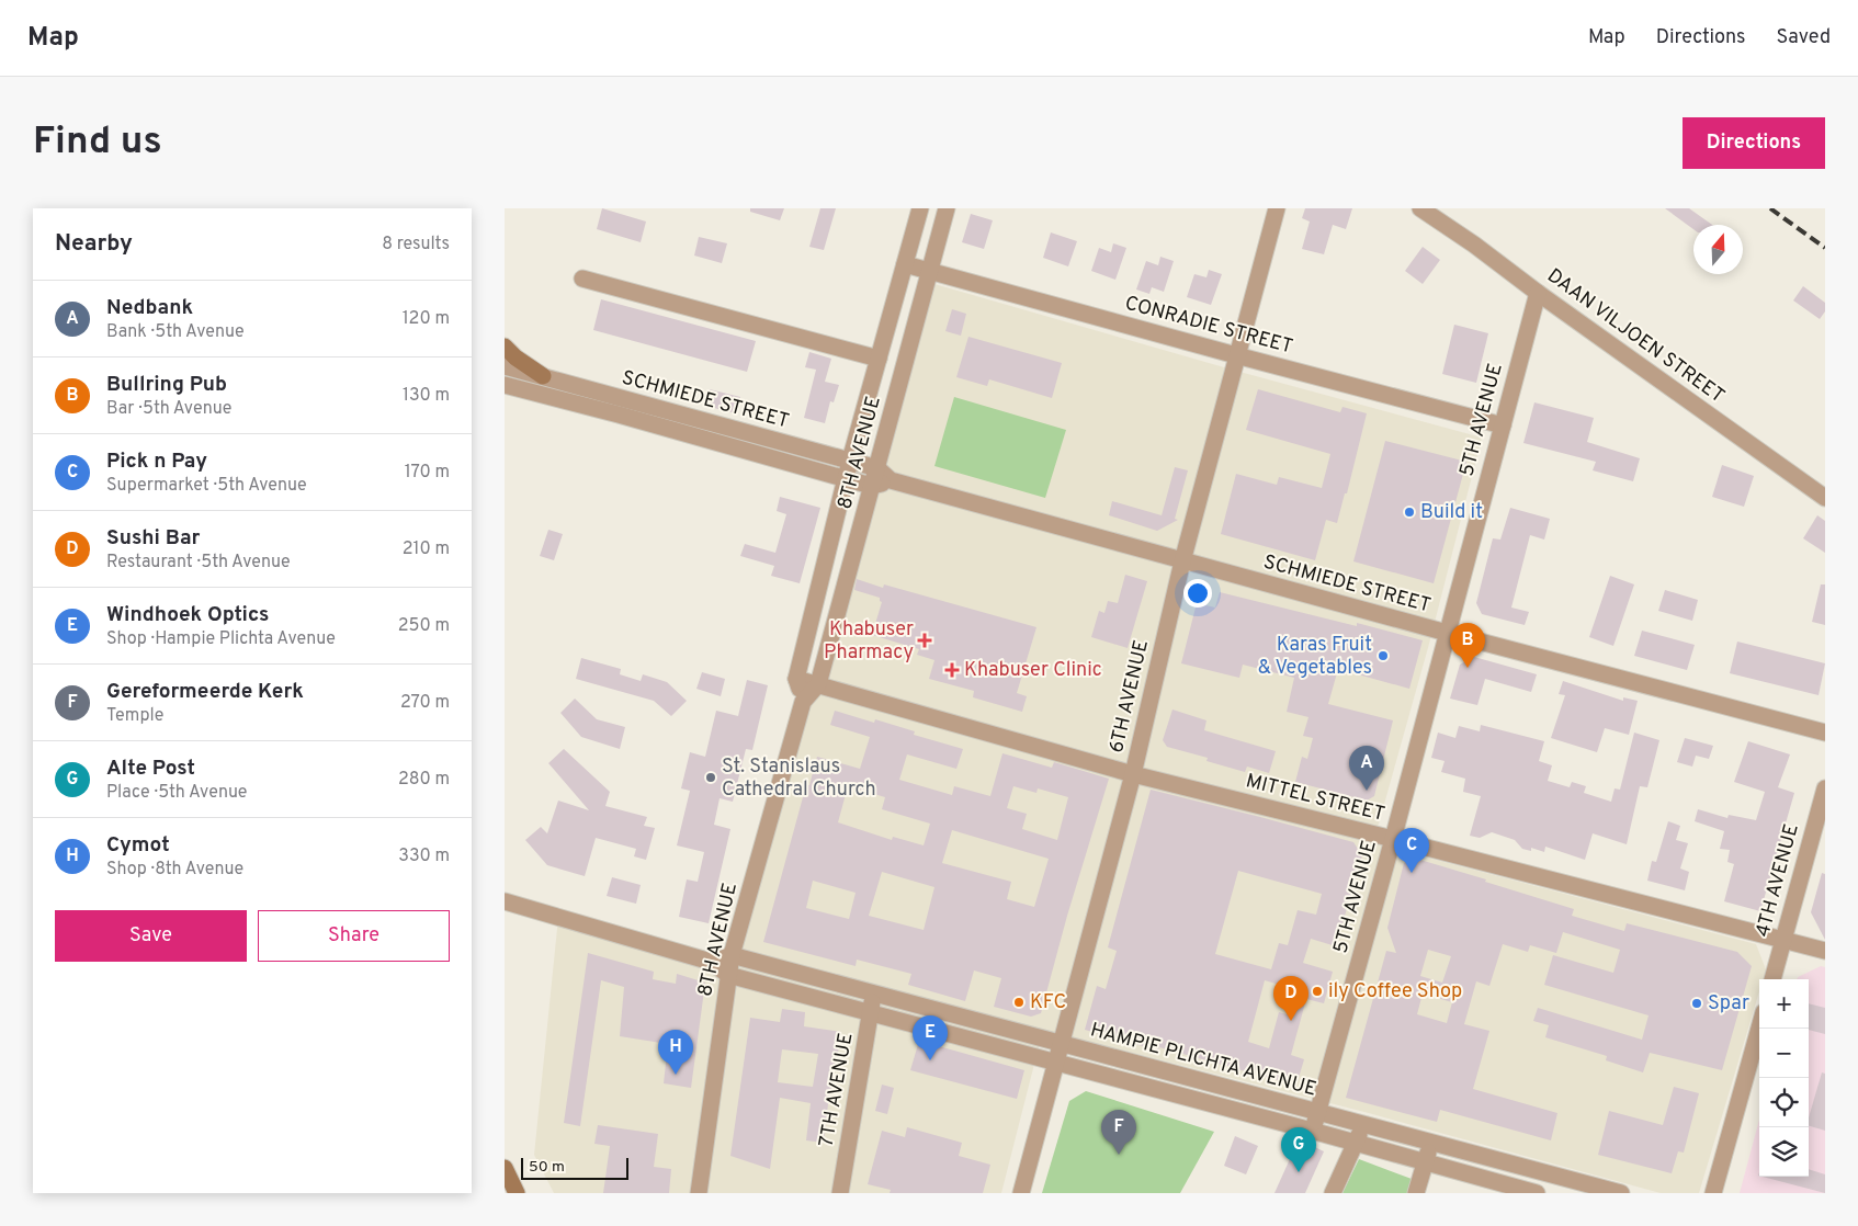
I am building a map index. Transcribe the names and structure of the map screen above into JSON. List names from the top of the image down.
{
  "streets": {
    "street": [
      "CONRADIE STREET",
      "DAAN VILJOEN STREET",
      "SCHMIEDE STREET",
      "5TH AVENUE",
      "8TH AVENUE",
      "6TH AVENUE",
      "MITTEL STREET",
      "4TH AVENUE",
      "HAMPIE PLICHTA AVENUE",
      "7TH AVENUE"
    ]
  },
  "crossings": [
    ["CONRADIE STREET", "5TH AVENUE"],
    ["CONRADIE STREET", "8TH AVENUE"],
    ["CONRADIE STREET", "6TH AVENUE"],
    ["DAAN VILJOEN STREET", "5TH AVENUE"],
    ["SCHMIEDE STREET", "5TH AVENUE"],
    ["SCHMIEDE STREET", "8TH AVENUE"],
    ["SCHMIEDE STREET", "6TH AVENUE"],
    ["5TH AVENUE", "MITTEL STREET"],
    ["5TH AVENUE", "HAMPIE PLICHTA AVENUE"],
    ["8TH AVENUE", "MITTEL STREET"],
    ["8TH AVENUE", "HAMPIE PLICHTA AVENUE"],
    ["6TH AVENUE", "MITTEL STREET"],
    ["6TH AVENUE", "HAMPIE PLICHTA AVENUE"],
    ["MITTEL STREET", "4TH AVENUE"],
    ["HAMPIE PLICHTA AVENUE", "7TH AVENUE"]
  ],
  "places": {
    "other": [
      "Build it",
      "Karas Fruit & Vegetables",
      "St. Stanislaus Cathedral Church",
      "ily Coffee Shop",
      "KFC",
      "Spar"
    ],
    "health": ["Khabuser Pharmacy", "Khabuser Clinic"]
  },
  "scale_bar": "50 m",
  "north": "top",
  "page": {
    "header": "Map",
    "nav": ["Map", "Directions", "Saved"],
    "buttons": [
      "Directions",
      ["Save", "Share"]
    ],
    "title": "Find us",
    "heading": ["Nearby", "8 results"],
    "list": [
      {
        "mark": "A",
        "name": "Nedbank",
        "note": "Bank · 5th Avenue",
        "value": "120 m"
      },
      {
        "mark": "B",
        "name": "Bullring Pub",
        "note": "Bar · 5th Avenue",
        "value": "130 m"
      },
      {
        "mark": "C",
        "name": "Pick n Pay",
        "note": "Supermarket · 5th Avenue",
        "value": "170 m"
      },
      {
        "mark": "D",
        "name": "Sushi Bar",
        "note": "Restaurant · 5th Avenue",
        "value": "210 m"
      },
      {
        "mark": "E",
        "name": "Windhoek Optics",
        "note": "Shop · Hampie Plichta Avenue",
        "value": "250 m"
      },
      {
        "mark": "F",
        "name": "Gereformeerde Kerk",
        "note": "Temple",
        "value": "270 m"
      },
      {
        "mark": "G",
        "name": "Alte Post",
        "note": "Place · 5th Avenue",
        "value": "280 m"
      },
      {
        "mark": "H",
        "name": "Cymot",
        "note": "Shop · 8th Avenue",
        "value": "330 m"
      }
    ],
    "pins": [
      "B",
      "A",
      "C",
      "D",
      "E",
      "H",
      "F",
      "G"
    ],
    "map_buttons": ["+", "−"],
    "scale": "50 m"
  }
}
